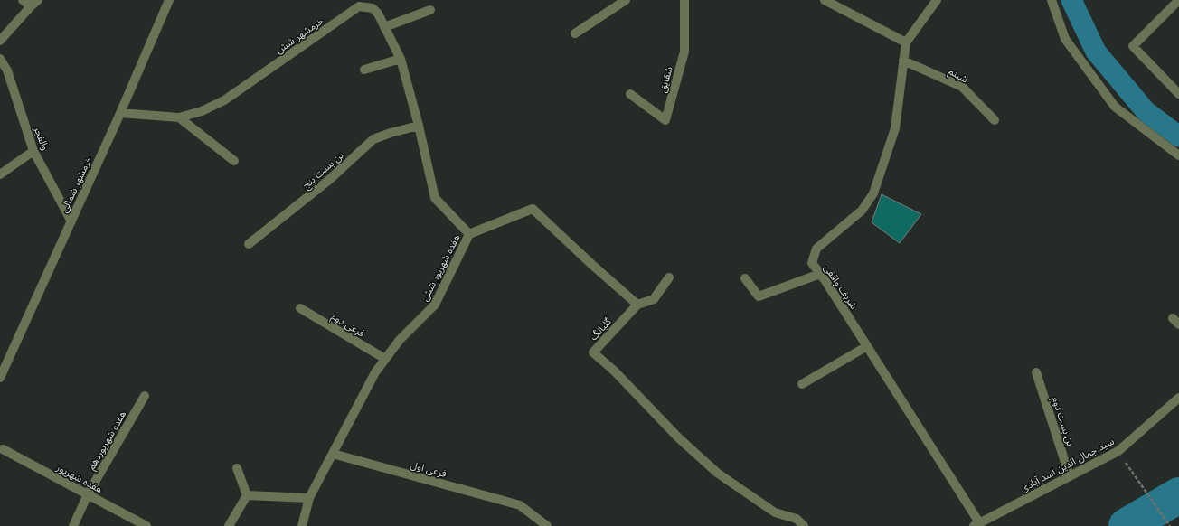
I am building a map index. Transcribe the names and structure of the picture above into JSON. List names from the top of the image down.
{
  "streets": {
    "street": [
      "خرمشهر شش",
      "شبنم",
      "شقایق",
      "والفجر",
      "بن بست پنج",
      "خرمشهر شمالی",
      "هفده شهریور شش",
      "شریف واقفی",
      "فرعی دوم",
      "گلبانگ",
      "بن بست دوم",
      "هفده شهریوردهم",
      "سید جمال الدین اسد آبادی",
      "فرعی اول",
      "هفده شهریور"
    ]
  },
  "crossings": [
    ["خرمشهر شش", "بن بست پنج"],
    ["خرمشهر شش", "خرمشهر شمالی"],
    ["خرمشهر شش", "هفده شهریور شش"],
    ["شبنم", "شریف واقفی"],
    ["والفجر", "خرمشهر شمالی"],
    ["بن بست پنج", "هفده شهریور شش"],
    ["هفده شهریور شش", "فرعی دوم"],
    ["هفده شهریور شش", "فرعی اول"],
    ["شریف واقفی", "سید جمال الدین اسد آبادی"],
    ["بن بست دوم", "سید جمال الدین اسد آبادی"],
    ["هفده شهریوردهم", "هفده شهریور"]
  ]
}
